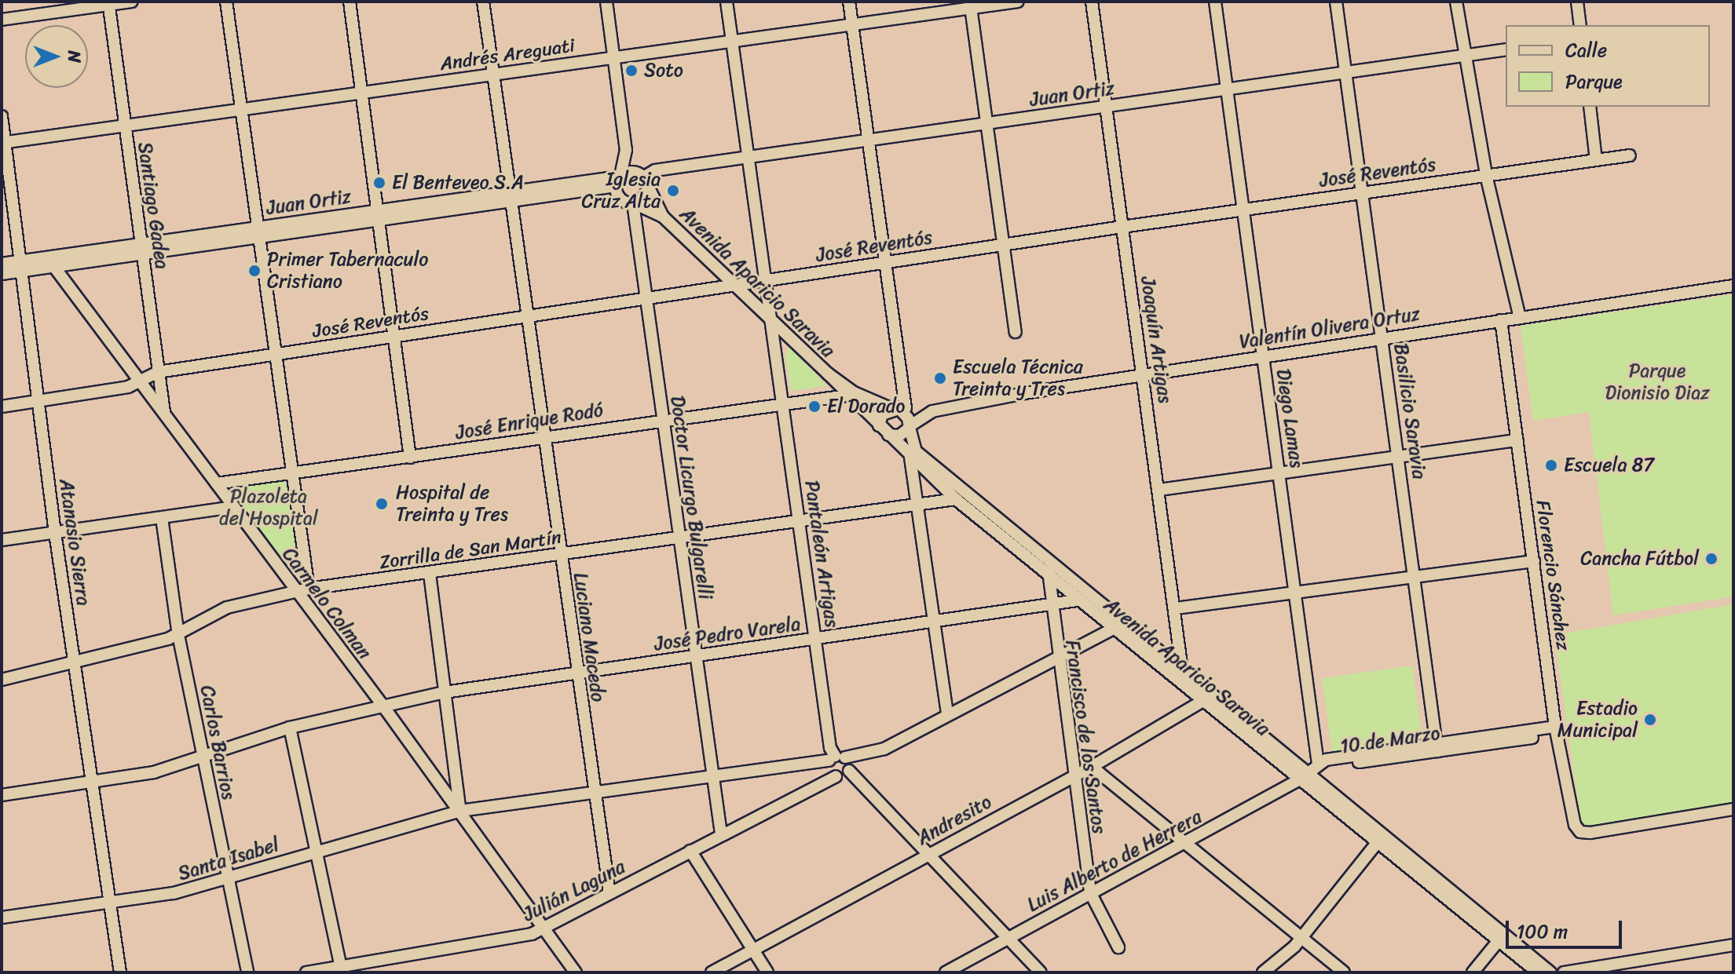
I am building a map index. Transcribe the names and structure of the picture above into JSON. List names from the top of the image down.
{
  "streets": {
    "street": [
      "Andrés Areguati",
      "Juan Ortiz",
      "José Reventós",
      "Santiago Gadea",
      "Avenida Aparicio Saravia",
      "Valentín Olivera Ortuz",
      "Joaquín Artigas",
      "Basilicio Saravia",
      "Diego Lamas",
      "José Enrique Rodó",
      "Doctor Licurgo Bulgarelli",
      "Atanasio Sierra",
      "Zorrilla de San Martín",
      "Pantaleón Artigas",
      "Florencio Sánchez",
      "Carmelo Colman",
      "José Pedro Varela",
      "Luciano Macedo",
      "Francisco de los Santos",
      "10 de Marzo",
      "Carlos Barrios",
      "Andresito",
      "Santa Isabel",
      "Luis Alberto de Herrera",
      "Julián Laguna"
    ]
  },
  "crossings": [
    ["Andrés Areguati", "Santiago Gadea"],
    ["Andrés Areguati", "Atanasio Sierra"],
    ["Andrés Areguati", "Pantaleón Artigas"],
    ["Andrés Areguati", "Luciano Macedo"],
    ["Juan Ortiz", "Santiago Gadea"],
    ["Juan Ortiz", "Avenida Aparicio Saravia"],
    ["Juan Ortiz", "Joaquín Artigas"],
    ["Juan Ortiz", "Basilicio Saravia"],
    ["Juan Ortiz", "Diego Lamas"],
    ["Juan Ortiz", "Doctor Licurgo Bulgarelli"],
    ["Juan Ortiz", "Atanasio Sierra"],
    ["Juan Ortiz", "Pantaleón Artigas"],
    ["Juan Ortiz", "Carmelo Colman"],
    ["Juan Ortiz", "Luciano Macedo"],
    ["José Reventós", "Santiago Gadea"],
    ["José Reventós", "Avenida Aparicio Saravia"],
    ["José Reventós", "Joaquín Artigas"],
    ["José Reventós", "Basilicio Saravia"],
    ["José Reventós", "Diego Lamas"],
    ["José Reventós", "Doctor Licurgo Bulgarelli"],
    ["José Reventós", "Atanasio Sierra"],
    ["José Reventós", "Pantaleón Artigas"],
    ["José Reventós", "Carmelo Colman"],
    ["José Reventós", "Luciano Macedo"],
    ["Santiago Gadea", "Carmelo Colman"],
    ["Avenida Aparicio Saravia", "Valentín Olivera Ortuz"],
    ["Avenida Aparicio Saravia", "Joaquín Artigas"],
    ["Avenida Aparicio Saravia", "José Enrique Rodó"],
    ["Avenida Aparicio Saravia", "Doctor Licurgo Bulgarelli"],
    ["Avenida Aparicio Saravia", "Zorrilla de San Martín"],
    ["Avenida Aparicio Saravia", "Pantaleón Artigas"],
    ["Avenida Aparicio Saravia", "José Pedro Varela"],
    ["Avenida Aparicio Saravia", "Francisco de los Santos"],
    ["Avenida Aparicio Saravia", "Andresito"],
    ["Avenida Aparicio Saravia", "Luis Alberto de Herrera"],
    ["Valentín Olivera Ortuz", "Joaquín Artigas"],
    ["Valentín Olivera Ortuz", "Basilicio Saravia"],
    ["Valentín Olivera Ortuz", "Diego Lamas"],
    ["Valentín Olivera Ortuz", "Florencio Sánchez"],
    ["Basilicio Saravia", "10 de Marzo"],
    ["Diego Lamas", "10 de Marzo"],
    ["Diego Lamas", "Luis Alberto de Herrera"],
    ["José Enrique Rodó", "Doctor Licurgo Bulgarelli"],
    ["José Enrique Rodó", "Pantaleón Artigas"],
    ["José Enrique Rodó", "Carmelo Colman"],
    ["José Enrique Rodó", "Luciano Macedo"],
    ["Doctor Licurgo Bulgarelli", "Zorrilla de San Martín"],
    ["Doctor Licurgo Bulgarelli", "José Pedro Varela"],
    ["Doctor Licurgo Bulgarelli", "Santa Isabel"],
    ["Doctor Licurgo Bulgarelli", "Julián Laguna"],
    ["Atanasio Sierra", "Zorrilla de San Martín"],
    ["Atanasio Sierra", "José Pedro Varela"],
    ["Atanasio Sierra", "Santa Isabel"],
    ["Zorrilla de San Martín", "Pantaleón Artigas"],
    ["Zorrilla de San Martín", "Carmelo Colman"],
    ["Zorrilla de San Martín", "Luciano Macedo"],
    ["Zorrilla de San Martín", "Carlos Barrios"],
    ["Pantaleón Artigas", "José Pedro Varela"],
    ["Pantaleón Artigas", "Santa Isabel"],
    ["Pantaleón Artigas", "Julián Laguna"],
    ["Florencio Sánchez", "10 de Marzo"],
    ["Carmelo Colman", "José Pedro Varela"],
    ["Carmelo Colman", "Santa Isabel"],
    ["Carmelo Colman", "Julián Laguna"],
    ["José Pedro Varela", "Luciano Macedo"],
    ["José Pedro Varela", "Francisco de los Santos"],
    ["José Pedro Varela", "Carlos Barrios"],
    ["Luciano Macedo", "Santa Isabel"],
    ["Luciano Macedo", "Julián Laguna"],
    ["Francisco de los Santos", "Andresito"],
    ["Francisco de los Santos", "Luis Alberto de Herrera"],
    ["10 de Marzo", "Luis Alberto de Herrera"],
    ["Carlos Barrios", "Santa Isabel"],
    ["Santa Isabel", "Julián Laguna"]
  ],
  "parks": ["Parque Dionisio Diaz", "Plazoleta del Hospital"],
  "places": [
    "Soto",
    "El Benteveo S.A",
    "Iglesia Cruz Alta",
    "Primer Tabernaculo Cristiano",
    "Escuela Técnica Treinta y Tres",
    "El Dorado",
    "Escuela 87",
    "Hospital de Treinta y Tres",
    "Cancha Fútbol",
    "Estadio Municipal"
  ],
  "legend": ["Calle", "Parque"],
  "scale_bar": "100 m",
  "north": "right"
}
